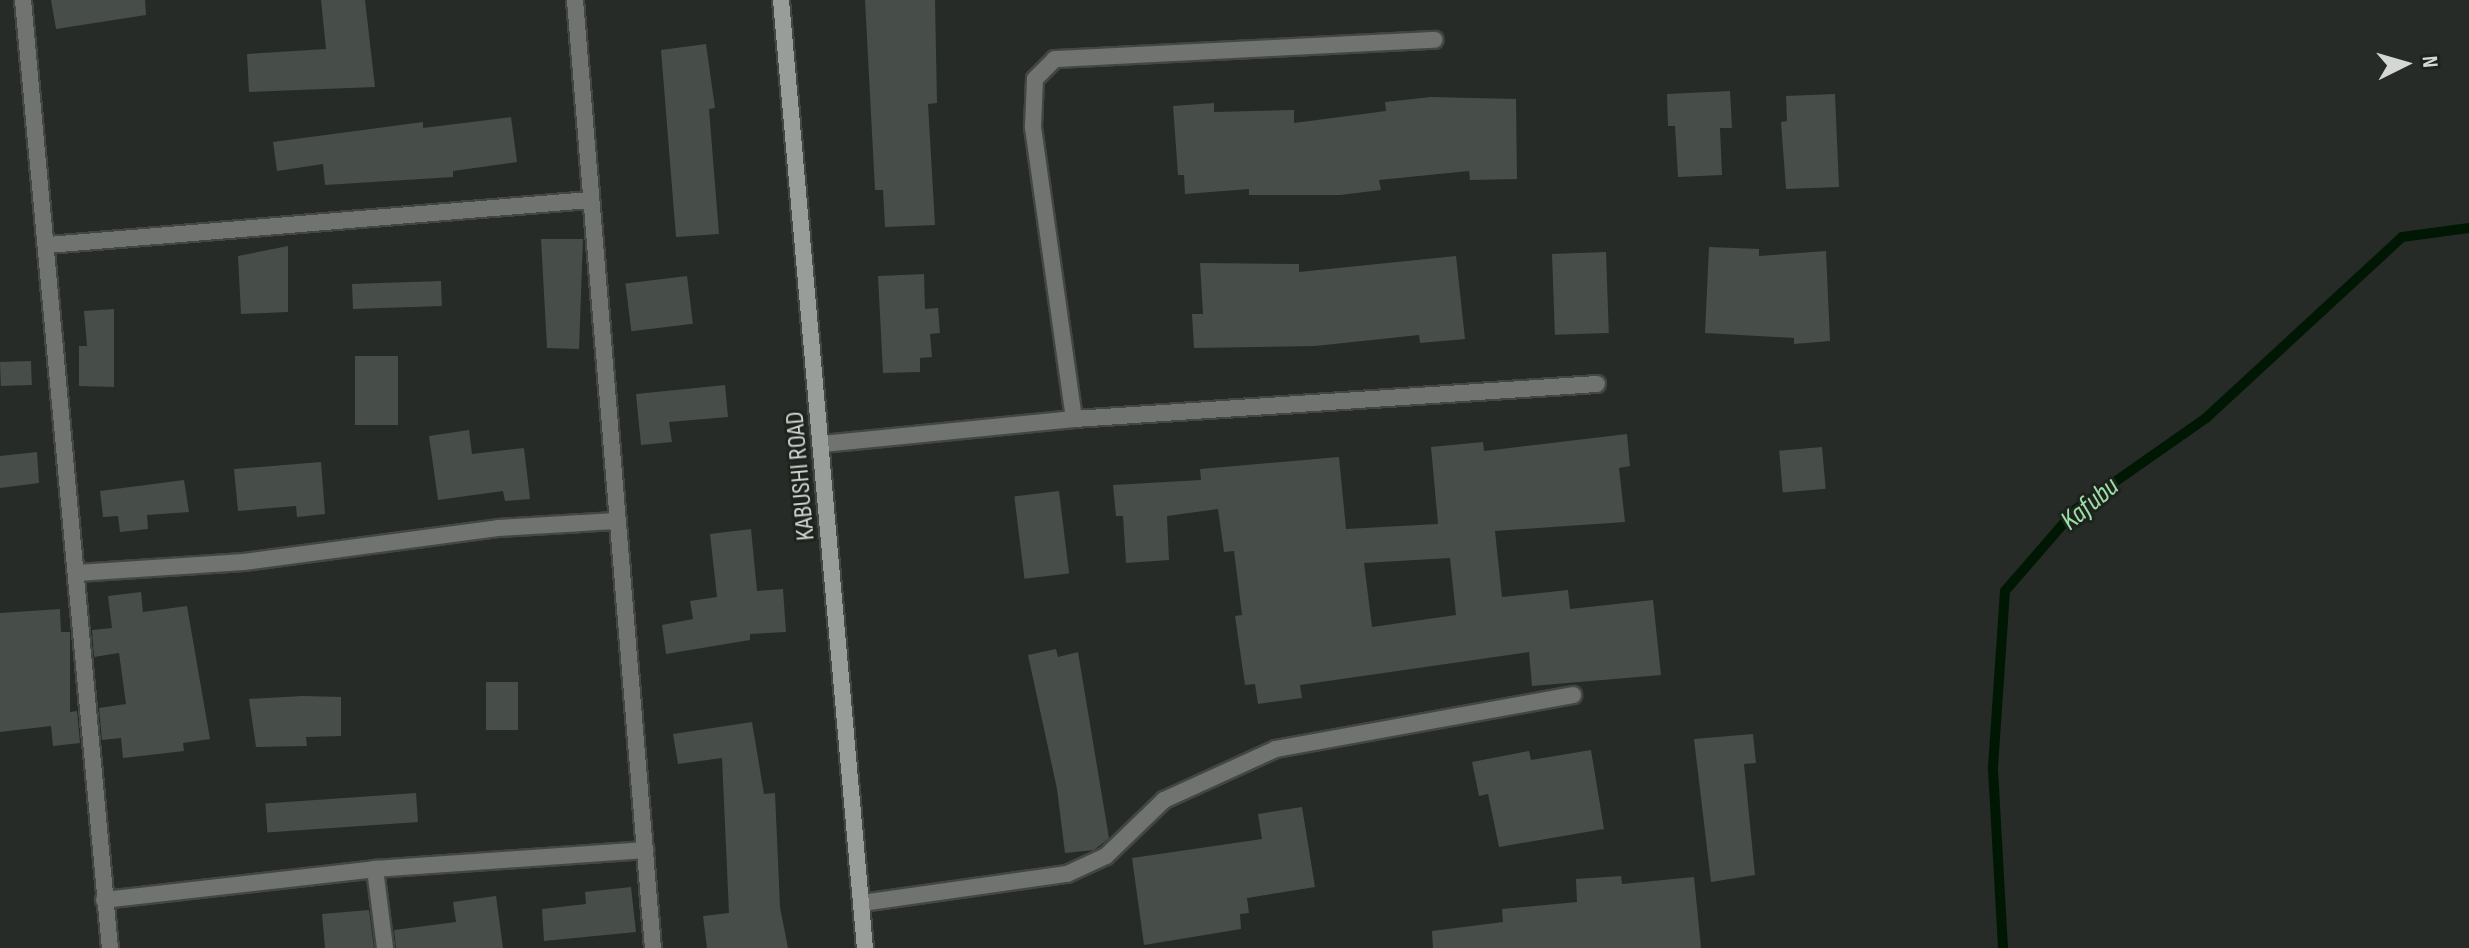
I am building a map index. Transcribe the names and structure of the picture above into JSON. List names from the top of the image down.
{
  "streets": {
    "main road": ["KABUSHI ROAD"]
  },
  "water": ["Kafubu"],
  "north": "right"
}
